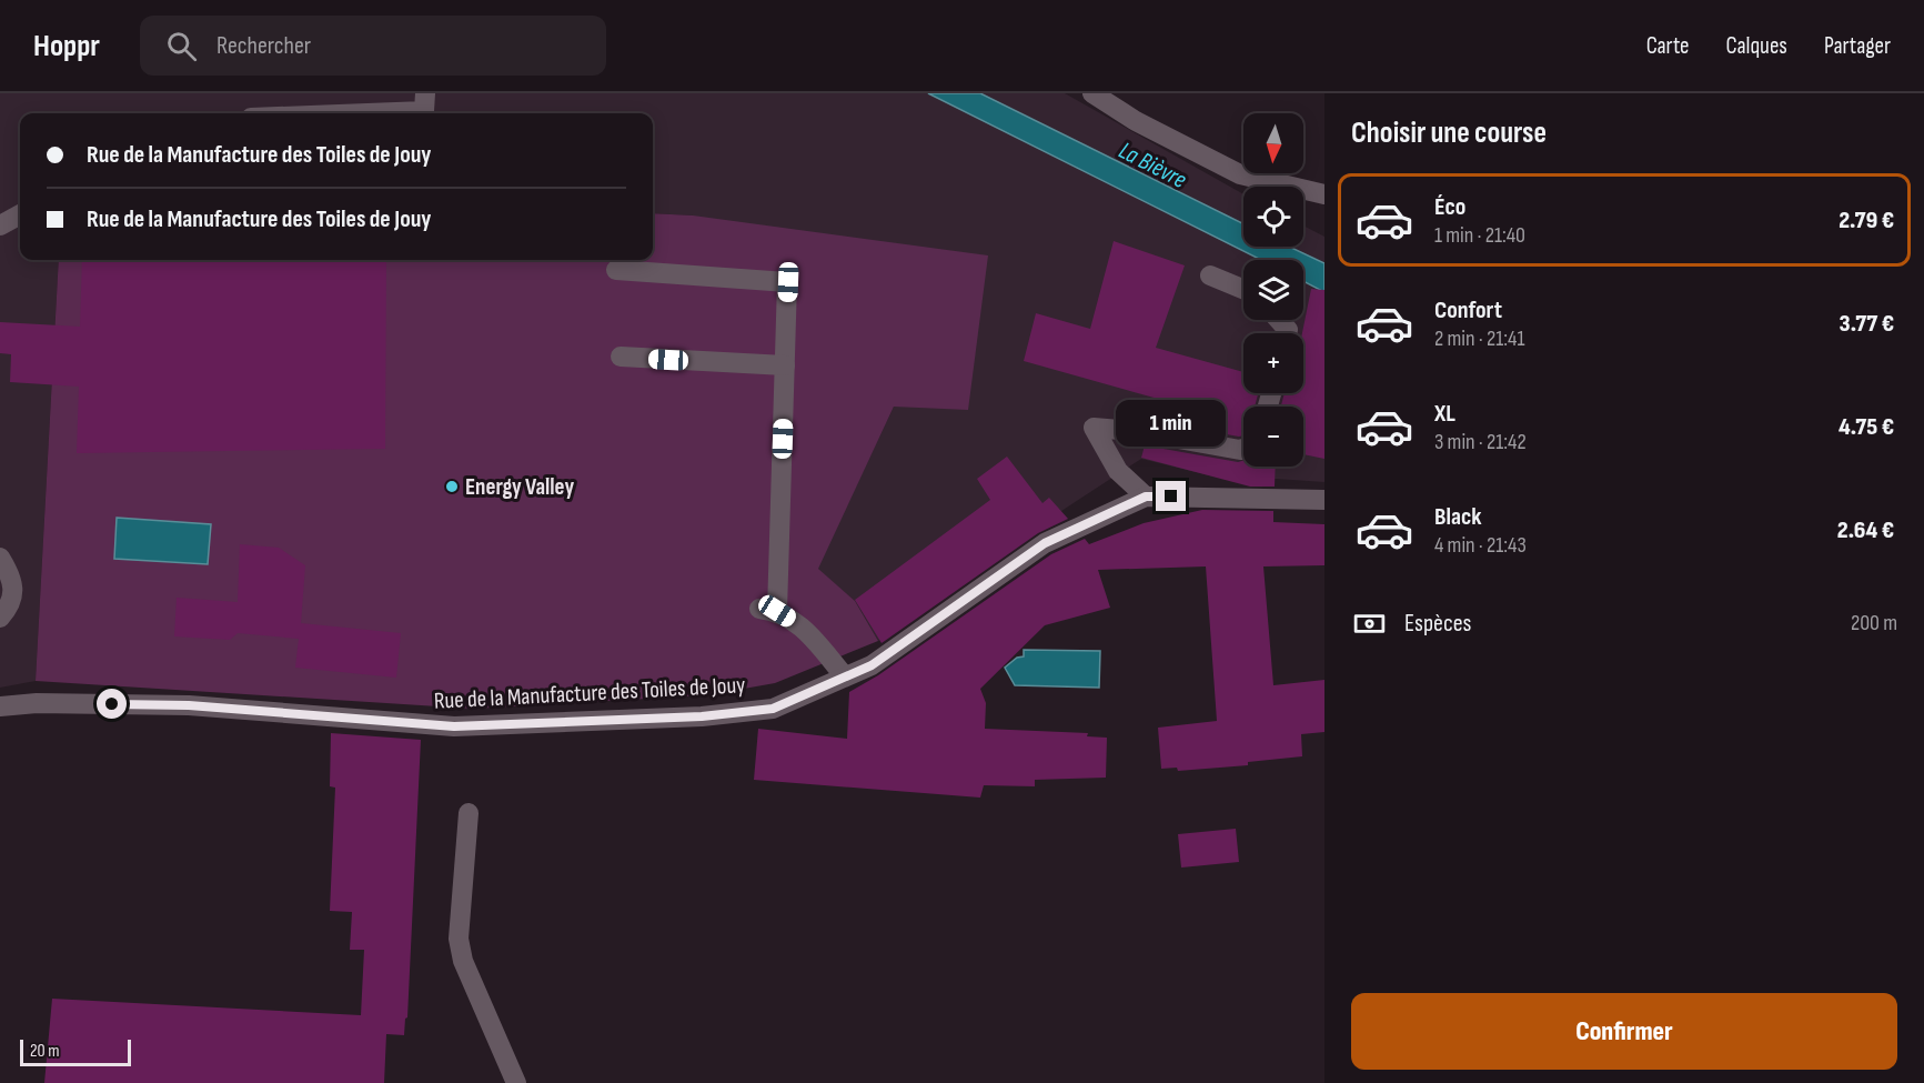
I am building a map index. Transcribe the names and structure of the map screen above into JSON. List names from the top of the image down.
{
  "streets": {
    "street": ["Rue de la Manufacture des Toiles de Jouy"]
  },
  "water": ["La Bièvre"],
  "places": ["Energy Valley"],
  "scale_bar": "20 m",
  "north": "bottom",
  "page": {
    "header": "Hoppr",
    "search": "Rechercher",
    "nav": ["Carte", "Calques", "Partager"],
    "heading": "Choisir une course",
    "map_buttons": ["+", "−"],
    "banner": ["Rue de la Manufacture des Toiles de Jouy", "Rue de la Manufacture des Toiles de Jouy"],
    "list": [
      {
        "name": "Éco",
        "note": "1 min · 21:40",
        "value": "2.79 €"
      },
      {
        "name": "Confort",
        "note": "2 min · 21:41",
        "value": "3.77 €"
      },
      {
        "name": "XL",
        "note": "3 min · 21:42",
        "value": "4.75 €"
      },
      {
        "name": "Black",
        "note": "4 min · 21:43",
        "value": "2.64 €"
      }
    ],
    "bubble": "1 min",
    "pay": ["Espèces", "200 m"],
    "buttons": "Confirmer",
    "scale": "20 m"
  }
}
